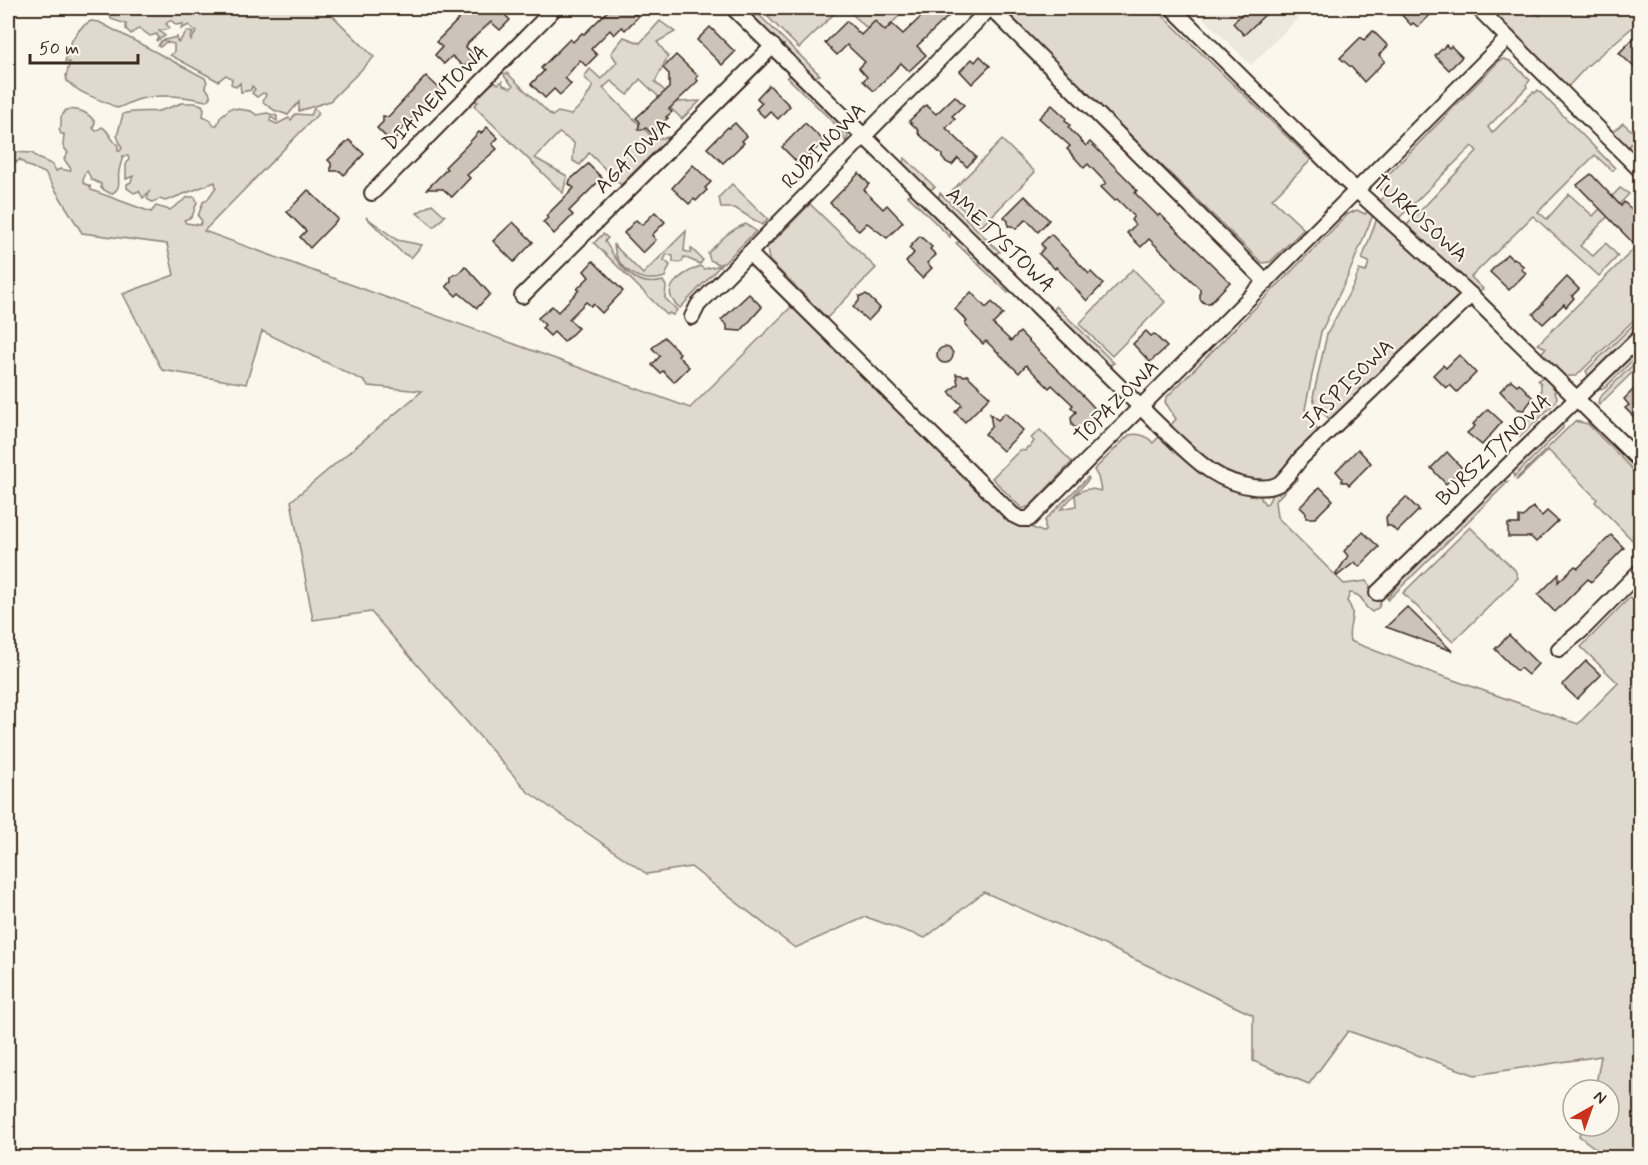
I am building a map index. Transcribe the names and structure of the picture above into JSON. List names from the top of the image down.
{
  "streets": {
    "street": [
      "DIAMENTOWA",
      "RUBINOWA",
      "AGATOWA",
      "TURKUSOWA",
      "AMETYSTOWA",
      "JASPISOWA",
      "TOPAZOWA",
      "BURSZTYNOWA"
    ]
  },
  "crossings": [
    ["RUBINOWA", "AMETYSTOWA"],
    ["RUBINOWA", "TOPAZOWA"],
    ["AGATOWA", "AMETYSTOWA"],
    ["TURKUSOWA", "JASPISOWA"],
    ["TURKUSOWA", "TOPAZOWA"],
    ["TURKUSOWA", "BURSZTYNOWA"],
    ["AMETYSTOWA", "JASPISOWA"],
    ["AMETYSTOWA", "TOPAZOWA"]
  ],
  "scale_bar": "50 m",
  "north": "top right"
}
